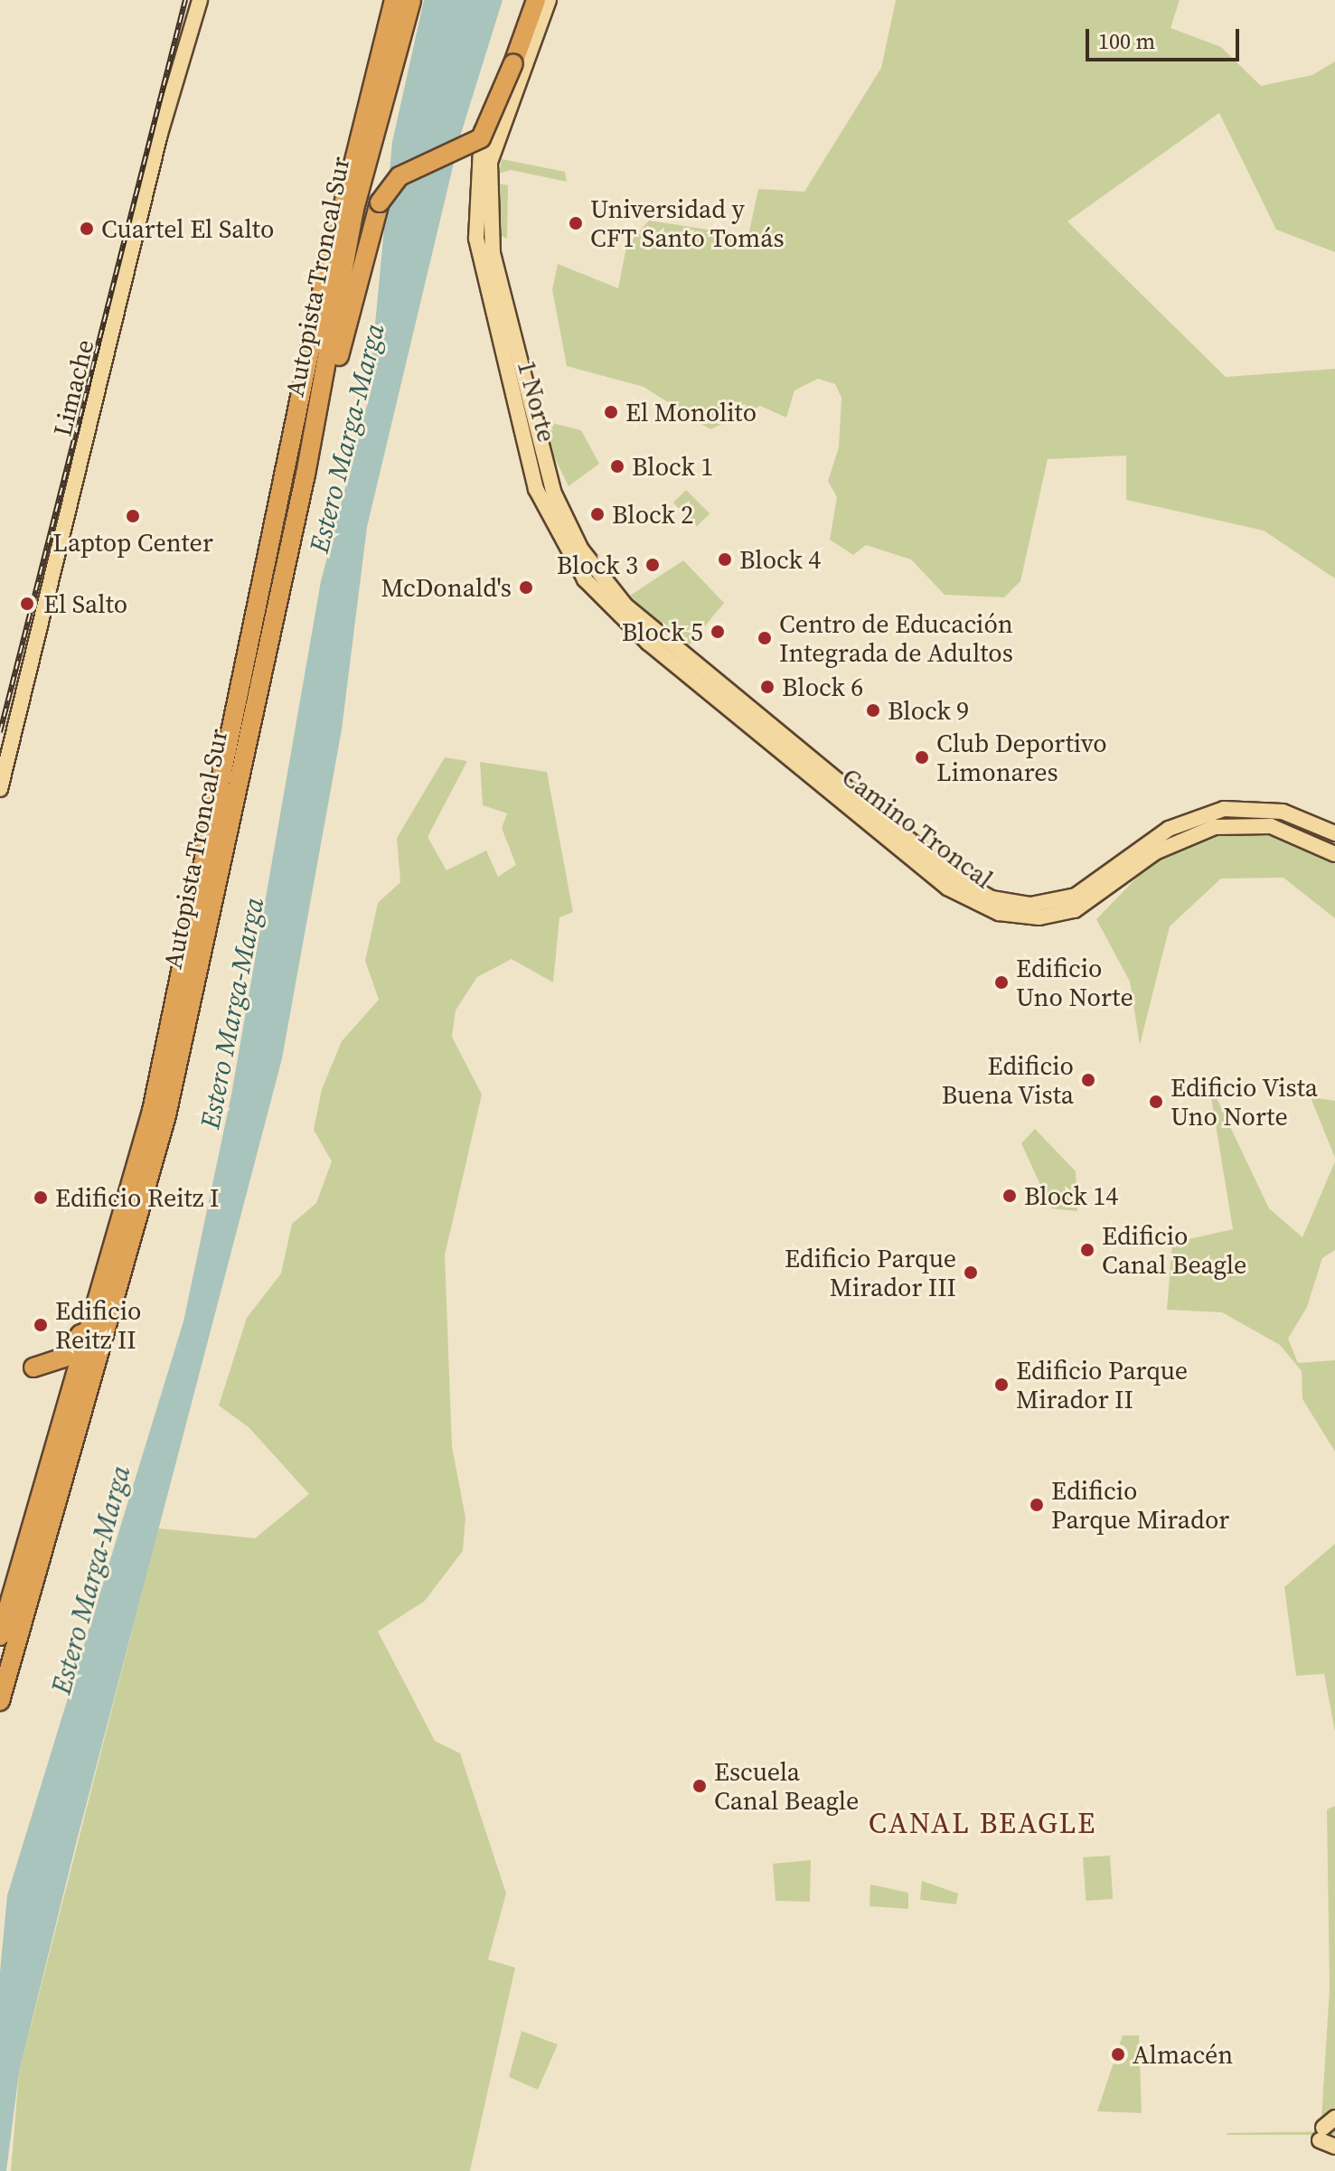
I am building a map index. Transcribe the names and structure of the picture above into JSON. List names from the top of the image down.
{
  "streets": {
    "highway": ["Autopista Troncal Sur"],
    "main road": ["Limache", "1 Norte", "Camino Troncal"]
  },
  "crossings": [
    ["1 Norte", "Camino Troncal"]
  ],
  "districts": ["CANAL BEAGLE"],
  "water": ["Estero Marga-Marga"],
  "places": [
    "Universidad y CFT Santo Tomás",
    "Cuartel El Salto",
    "El Monolito",
    "Block 1",
    "Block 2",
    "Laptop Center",
    "Block 4",
    "Block 3",
    "McDonald's",
    "El Salto",
    "Block 5",
    "Centro de Educación Integrada de Adultos",
    "Block 6",
    "Block 9",
    "Club Deportivo Limonares",
    "Edificio Uno Norte",
    "Edificio Buena Vista",
    "Edificio Vista Uno Norte",
    "Block 14",
    "Edificio Reitz I",
    "Edificio Canal Beagle",
    "Edificio Parque Mirador III",
    "Edificio Reitz II",
    "Edificio Parque Mirador II",
    "Edificio Parque Mirador",
    "Escuela Canal Beagle",
    "Almacén"
  ],
  "scale_bar": "100 m"
}
